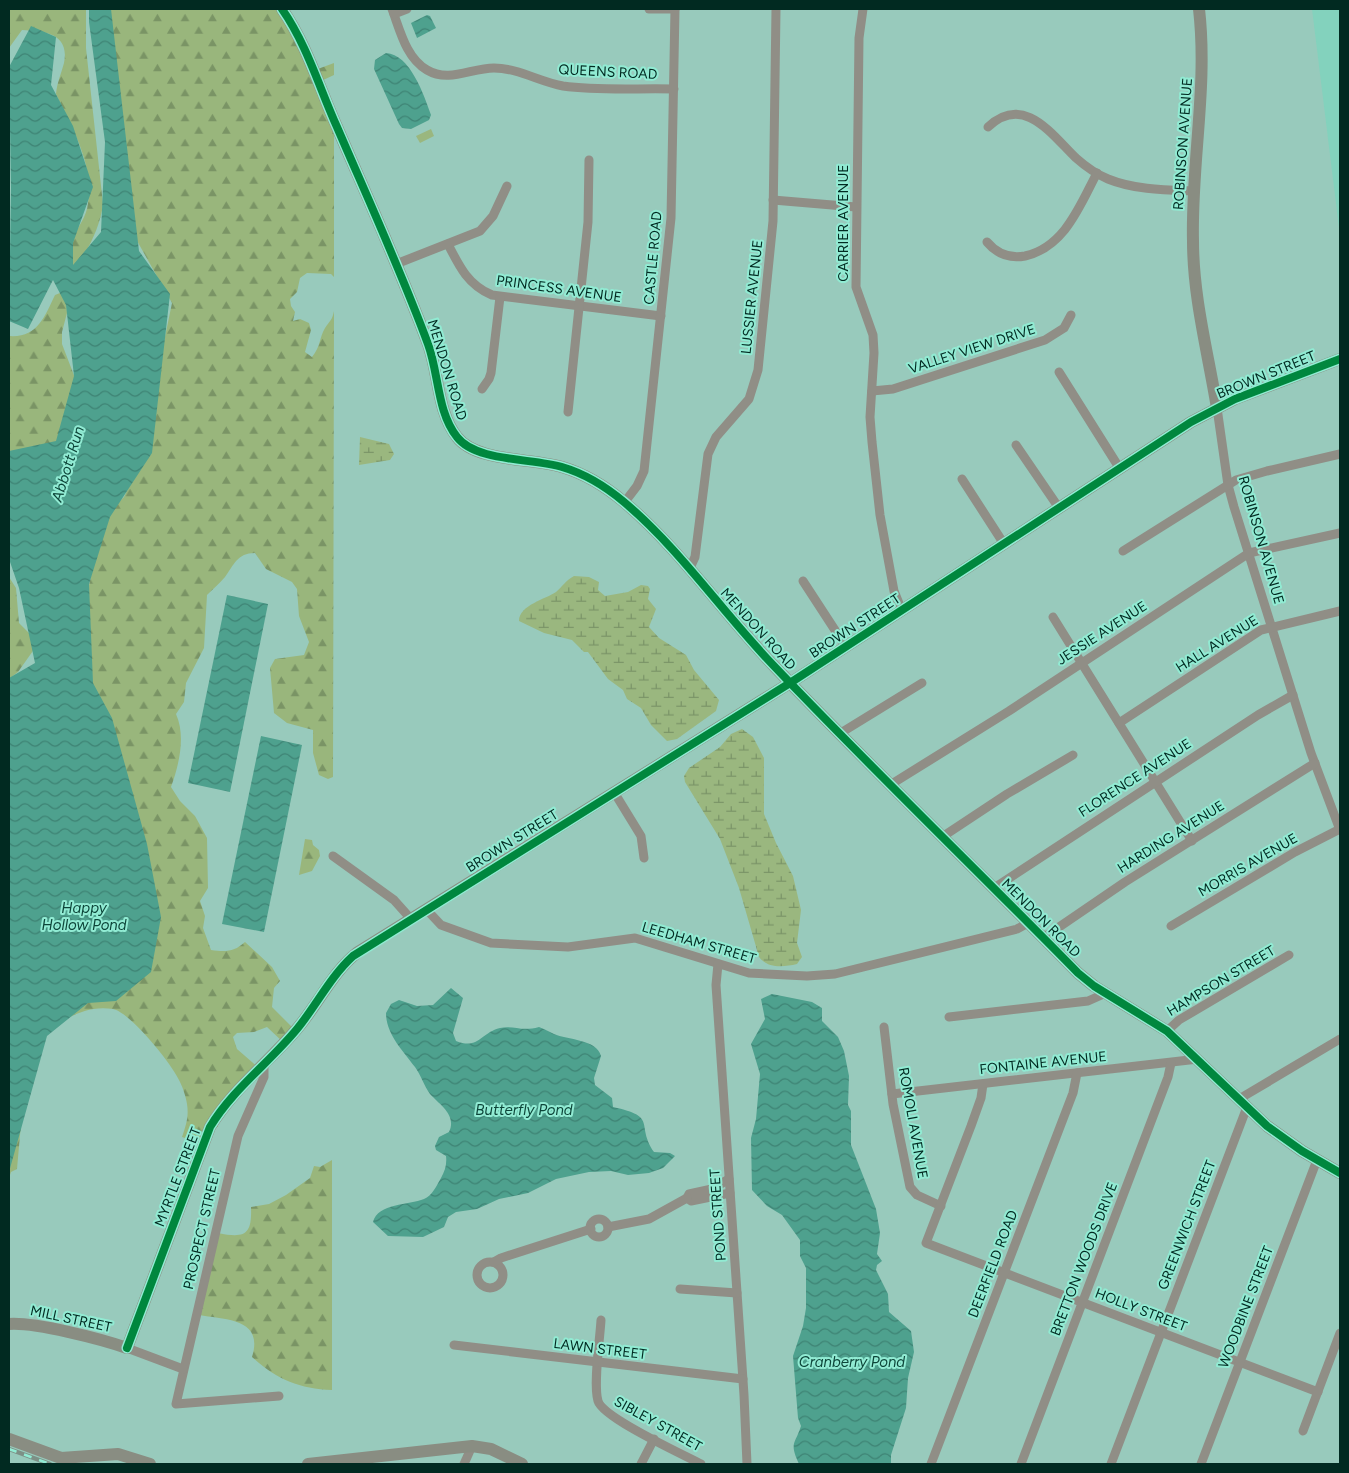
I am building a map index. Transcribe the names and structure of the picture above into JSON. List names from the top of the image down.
{
  "streets": {
    "street": [
      "QUEENS ROAD",
      "ROBINSON AVENUE",
      "CARRIER AVENUE",
      "CASTLE ROAD",
      "PRINCESS AVENUE",
      "LUSSIER AVENUE",
      "VALLEY VIEW DRIVE",
      "MENDON ROAD",
      "BROWN STREET",
      "JESSIE AVENUE",
      "HALL AVENUE",
      "FLORENCE AVENUE",
      "HARDING AVENUE",
      "MORRIS AVENUE",
      "LEEDHAM STREET",
      "HAMPSON STREET",
      "FONTAINE AVENUE",
      "ROMOLI AVENUE",
      "MYRTLE STREET",
      "POND STREET",
      "GREENWICH STREET",
      "PROSPECT STREET",
      "BRETTON WOODS DRIVE",
      "DEERFIELD ROAD",
      "WOODBINE STREET",
      "HOLLY STREET",
      "MILL STREET",
      "LAWN STREET",
      "SIBLEY STREET"
    ]
  },
  "crossings": [
    ["QUEENS ROAD", "CASTLE ROAD"],
    ["ROBINSON AVENUE", "BROWN STREET"],
    ["ROBINSON AVENUE", "JESSIE AVENUE"],
    ["ROBINSON AVENUE", "HALL AVENUE"],
    ["ROBINSON AVENUE", "FLORENCE AVENUE"],
    ["ROBINSON AVENUE", "HARDING AVENUE"],
    ["ROBINSON AVENUE", "MORRIS AVENUE"],
    ["CARRIER AVENUE", "VALLEY VIEW DRIVE"],
    ["CARRIER AVENUE", "BROWN STREET"],
    ["CASTLE ROAD", "PRINCESS AVENUE"],
    ["CASTLE ROAD", "MENDON ROAD"],
    ["LUSSIER AVENUE", "MENDON ROAD"],
    ["MENDON ROAD", "BROWN STREET"],
    ["MENDON ROAD", "JESSIE AVENUE"],
    ["MENDON ROAD", "FLORENCE AVENUE"],
    ["MENDON ROAD", "HARDING AVENUE"],
    ["MENDON ROAD", "LEEDHAM STREET"],
    ["MENDON ROAD", "HAMPSON STREET"],
    ["MENDON ROAD", "FONTAINE AVENUE"],
    ["MENDON ROAD", "GREENWICH STREET"],
    ["MENDON ROAD", "WOODBINE STREET"],
    ["BROWN STREET", "LEEDHAM STREET"],
    ["BROWN STREET", "MYRTLE STREET"],
    ["LEEDHAM STREET", "POND STREET"],
    ["FONTAINE AVENUE", "ROMOLI AVENUE"],
    ["FONTAINE AVENUE", "BRETTON WOODS DRIVE"],
    ["FONTAINE AVENUE", "DEERFIELD ROAD"],
    ["ROMOLI AVENUE", "HOLLY STREET"],
    ["MYRTLE STREET", "PROSPECT STREET"],
    ["MYRTLE STREET", "MILL STREET"],
    ["POND STREET", "LAWN STREET"],
    ["GREENWICH STREET", "HOLLY STREET"],
    ["PROSPECT STREET", "MILL STREET"],
    ["BRETTON WOODS DRIVE", "HOLLY STREET"],
    ["DEERFIELD ROAD", "HOLLY STREET"],
    ["WOODBINE STREET", "HOLLY STREET"],
    ["LAWN STREET", "SIBLEY STREET"]
  ],
  "water": [
    "Abbott Run",
    "Happy Hollow Pond",
    "Butterfly Pond",
    "Cranberry Pond"
  ]
}
